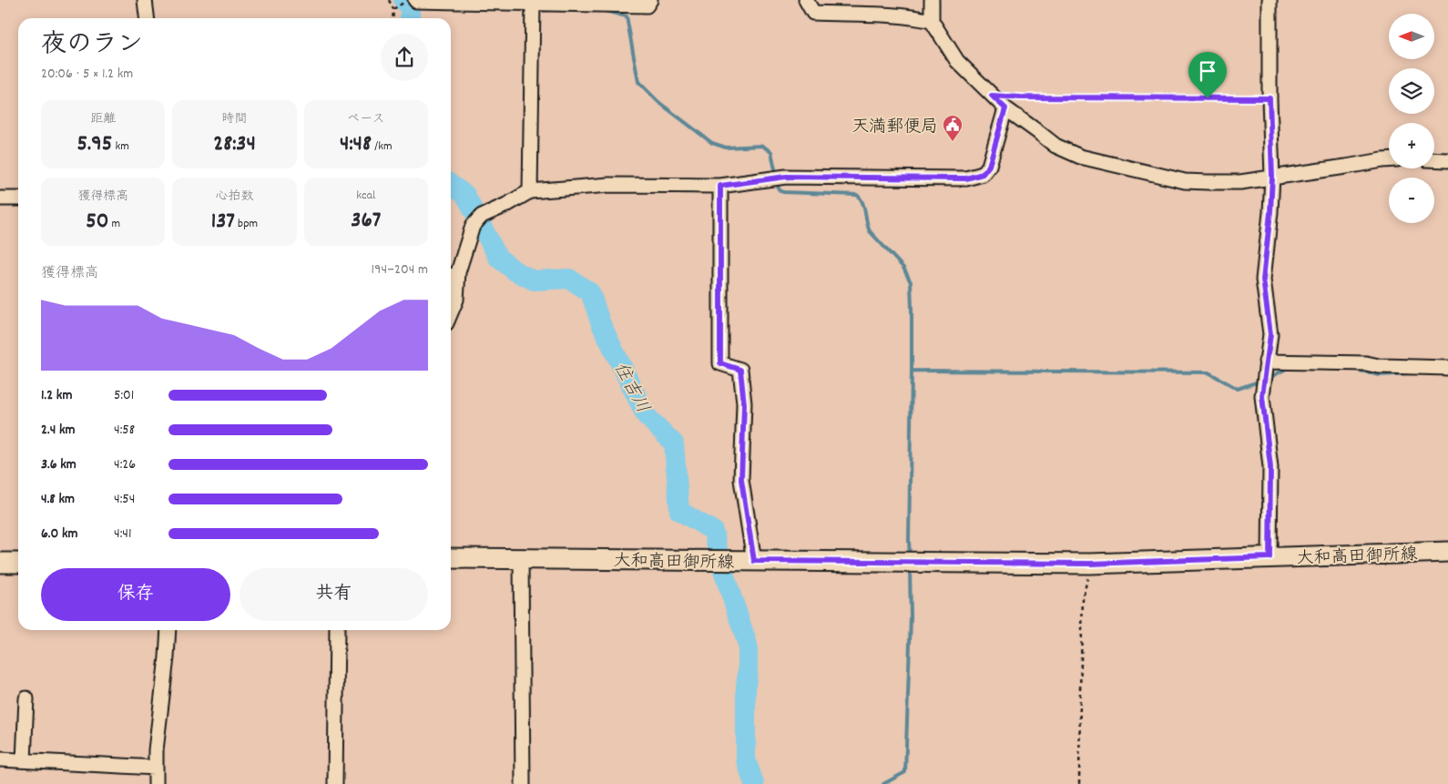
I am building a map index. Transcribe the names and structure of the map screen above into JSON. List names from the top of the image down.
{
  "streets": {
    "main road": ["大和高田御所線"]
  },
  "water": ["住吉川"],
  "places": {
    "public building": ["天満郵便局"]
  },
  "north": "left",
  "page": {
    "map_buttons": ["+", "−"],
    "heading": ["夜のラン", "20:06 · 5 × 1.2 km"],
    "stats": [
      ["距離", "5.95 km"],
      ["時間", "28:34"],
      ["ペース", "4:48 /km"],
      ["獲得標高", "50 m"],
      ["心拍数", "137 bpm"],
      ["kcal", "367"]
    ],
    "chart": ["獲得標高", "194–204 m"],
    "list": [
      {
        "name": "1.2 km",
        "note": "5:01"
      },
      {
        "name": "2.4 km",
        "note": "4:58"
      },
      {
        "name": "3.6 km",
        "note": "4:26"
      },
      {
        "name": "4.8 km",
        "note": "4:54"
      },
      {
        "name": "6.0 km",
        "note": "4:41"
      }
    ],
    "buttons": ["保存", "共有"]
  }
}
